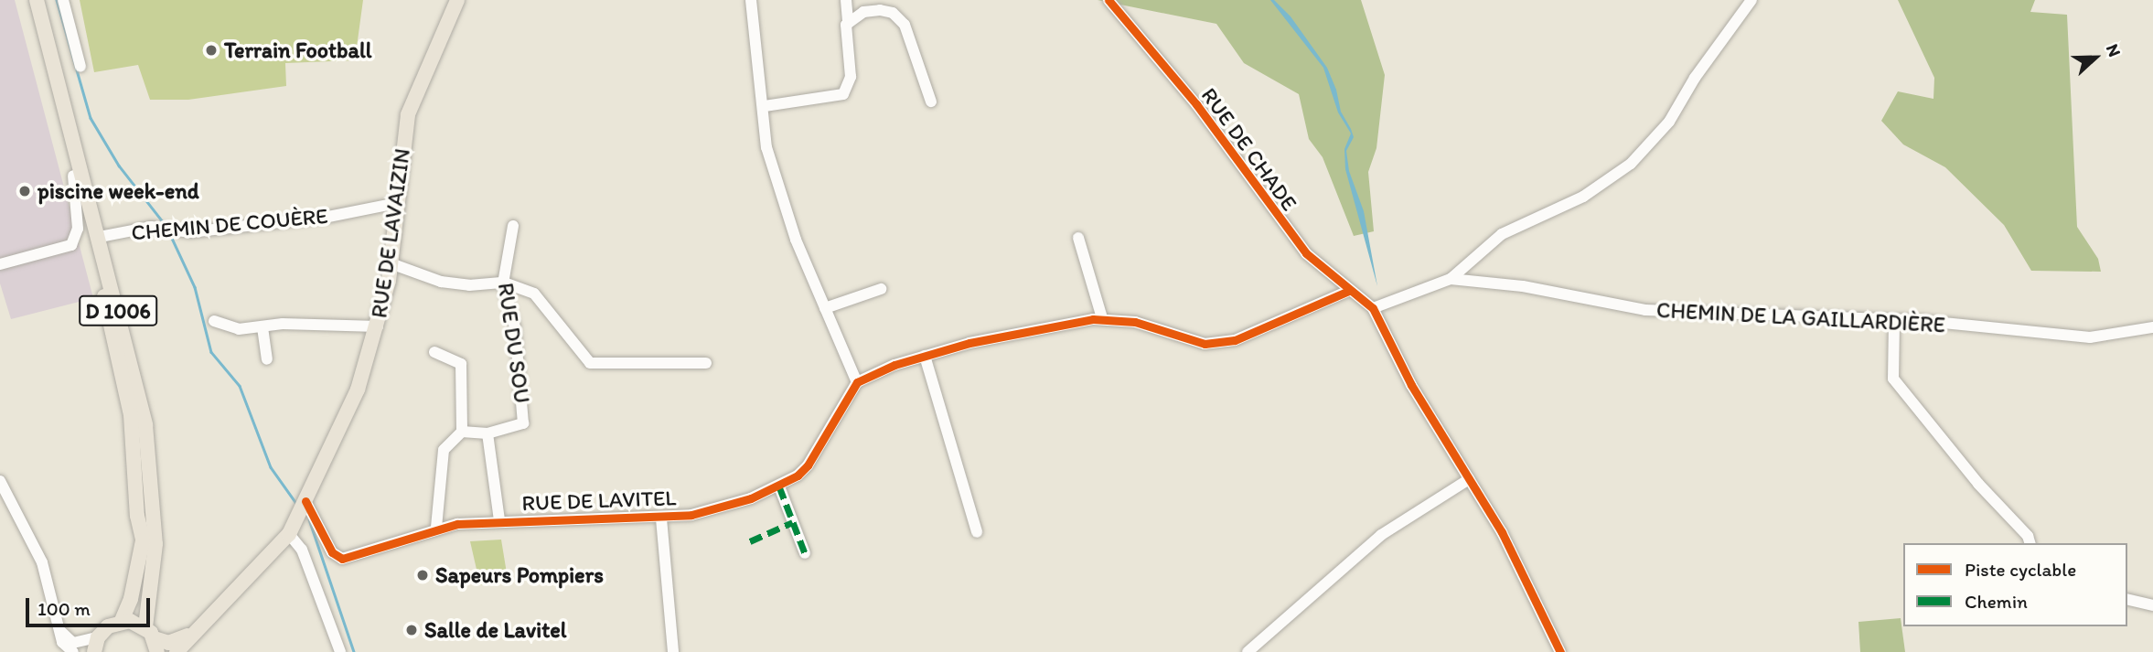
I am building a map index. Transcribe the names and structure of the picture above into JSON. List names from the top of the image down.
{
  "streets": {
    "main road": ["RUE DE LAVAIZIN", "D 1006"],
    "street": [
      "RUE DE CHADE",
      "CHEMIN DE COUÈRE",
      "CHEMIN DE LA GAILLARDIÈRE",
      "RUE DU SOU",
      "RUE DE LAVITEL"
    ]
  },
  "crossings": [
    ["CHEMIN DE COUÈRE", "RUE DE LAVAIZIN"],
    ["CHEMIN DE COUÈRE", "D 1006"],
    ["RUE DE LAVAIZIN", "D 1006"],
    ["RUE DE LAVAIZIN", "RUE DE LAVITEL"]
  ],
  "places": [
    "Terrain Football",
    "piscine week-end",
    "Sapeurs Pompiers",
    "Salle de Lavitel"
  ],
  "legend": ["Piste cyclable", "Chemin"],
  "scale_bar": "100 m",
  "north": "right"
}
